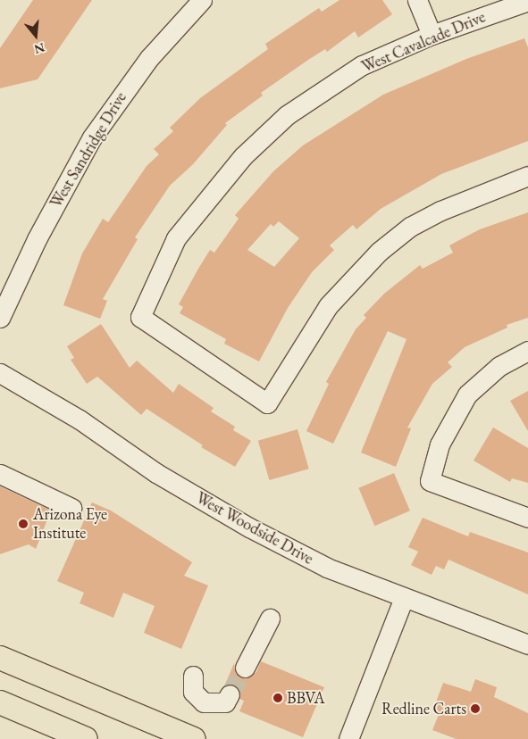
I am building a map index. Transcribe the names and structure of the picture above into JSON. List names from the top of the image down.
{
  "streets": {
    "street": ["West Cavalcade Drive", "West Sandridge Drive", "West Woodside Drive"]
  },
  "places": ["Arizona Eye Institute", "BBVA", "Redline Carts"],
  "north": "bottom"
}
